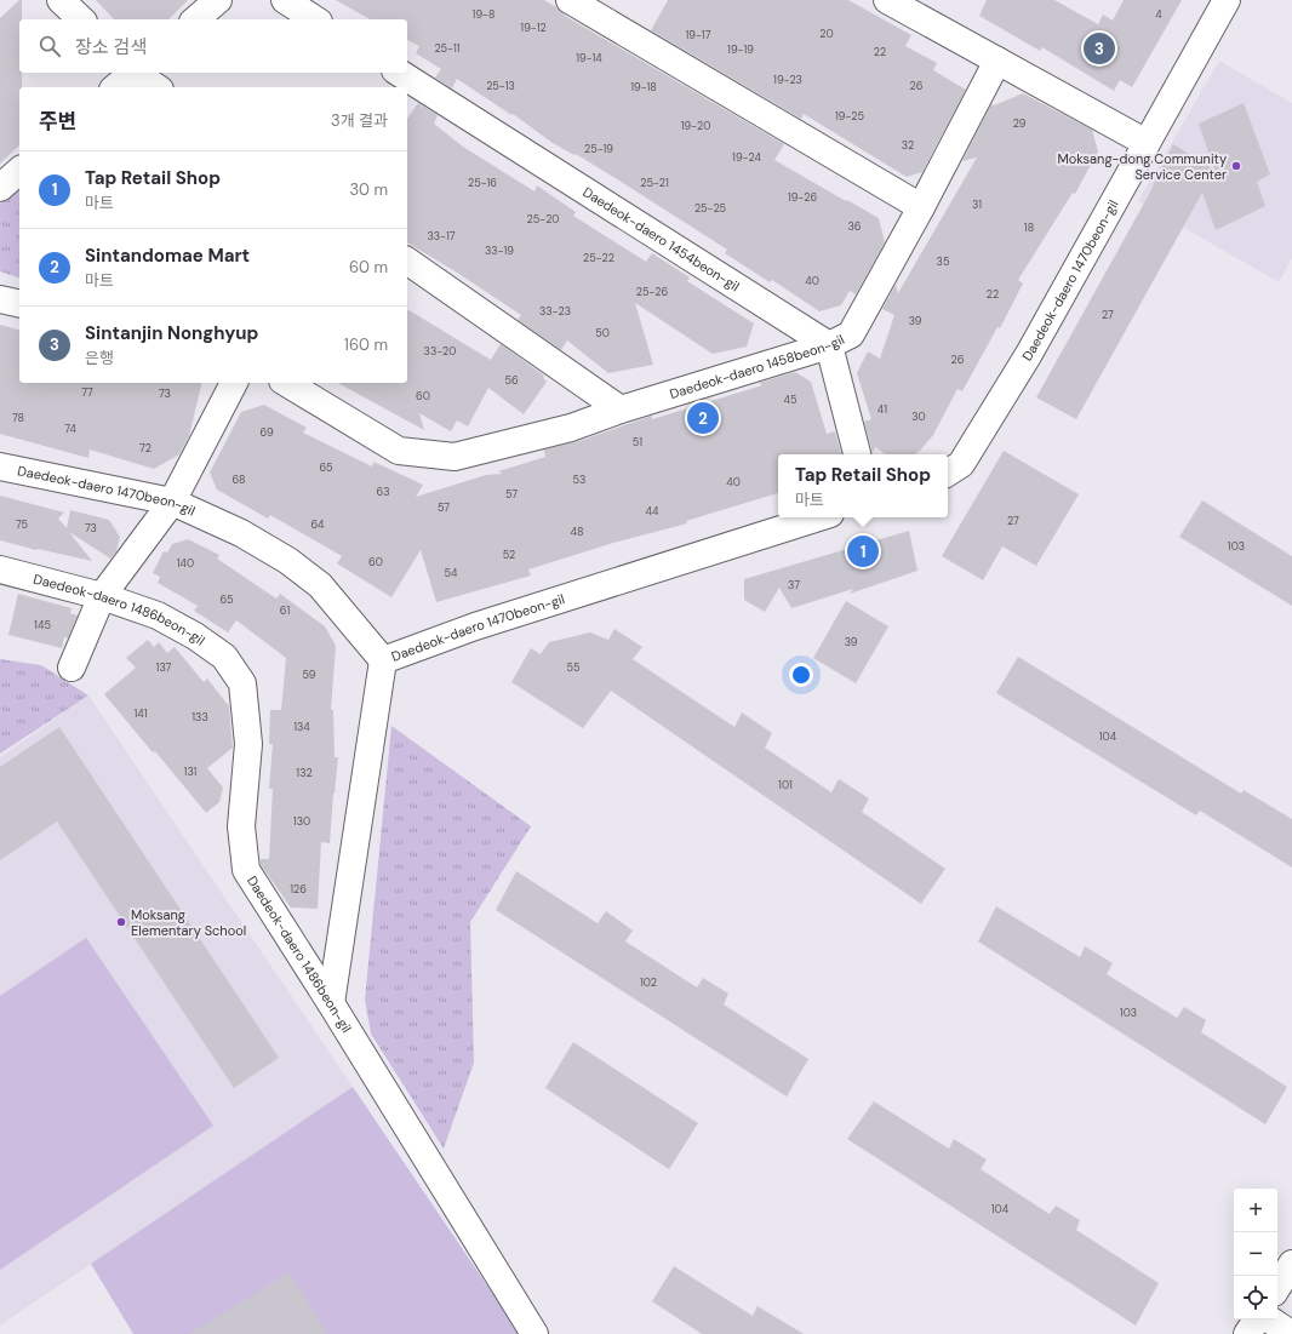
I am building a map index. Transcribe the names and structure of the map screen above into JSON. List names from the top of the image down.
{
  "streets": {
    "street": [
      "Daedeok-daero 1454beon-gil",
      "Daedeok-daero 1470beon-gil",
      "Daedeok-daero 1458beon-gil",
      "Daedeok-daero 1486beon-gil"
    ]
  },
  "crossings": [
    ["Daedeok-daero 1454beon-gil", "Daedeok-daero 1458beon-gil"]
  ],
  "places": ["Moksang-dong Community Service Center", "Moksang Elementary School"],
  "house_numbers": [
    "19-8",
    "4",
    "19-12",
    "20",
    "19-17",
    "25-11",
    "19-19",
    "22",
    "19-14",
    "19-23",
    "25-13",
    "26",
    "19-18",
    "19-25",
    "29",
    "19-20",
    "32",
    "25-19",
    "19-24",
    "25-16",
    "25-21",
    "19-26",
    "31",
    "25-25",
    "25-20",
    "36",
    "18",
    "33-17",
    "33-19",
    "25-22",
    "35",
    "40",
    "25-26",
    "22",
    "33-23",
    "27",
    "39",
    "50",
    "33-20",
    "26",
    "56",
    "77",
    "73",
    "60",
    "45",
    "41",
    "30",
    "78",
    "74",
    "69",
    "51",
    "72",
    "65",
    "68",
    "53",
    "40",
    "63",
    "57",
    "57",
    "44",
    "27",
    "75",
    "64",
    "73",
    "48",
    "103",
    "52",
    "60",
    "140",
    "54",
    "37",
    "65",
    "61",
    "145",
    "39",
    "137",
    "55",
    "59",
    "141",
    "133",
    "134",
    "104",
    "131",
    "132",
    "101",
    "130",
    "126",
    "102",
    "103",
    "104"
  ],
  "page": {
    "search": "장소 검색",
    "pins": ["3", "2", "1"],
    "heading": ["주변", "3개 결과"],
    "list": [
      {
        "mark": "1",
        "name": "Tap Retail Shop",
        "note": "마트",
        "value": "30 m"
      },
      {
        "mark": "2",
        "name": "Sintandomae Mart",
        "note": "마트",
        "value": "60 m"
      },
      {
        "mark": "3",
        "name": "Sintanjin Nonghyup",
        "note": "은행",
        "value": "160 m"
      }
    ],
    "popup": ["Tap Retail Shop", "마트"],
    "map_buttons": ["+", "−"]
  }
}
